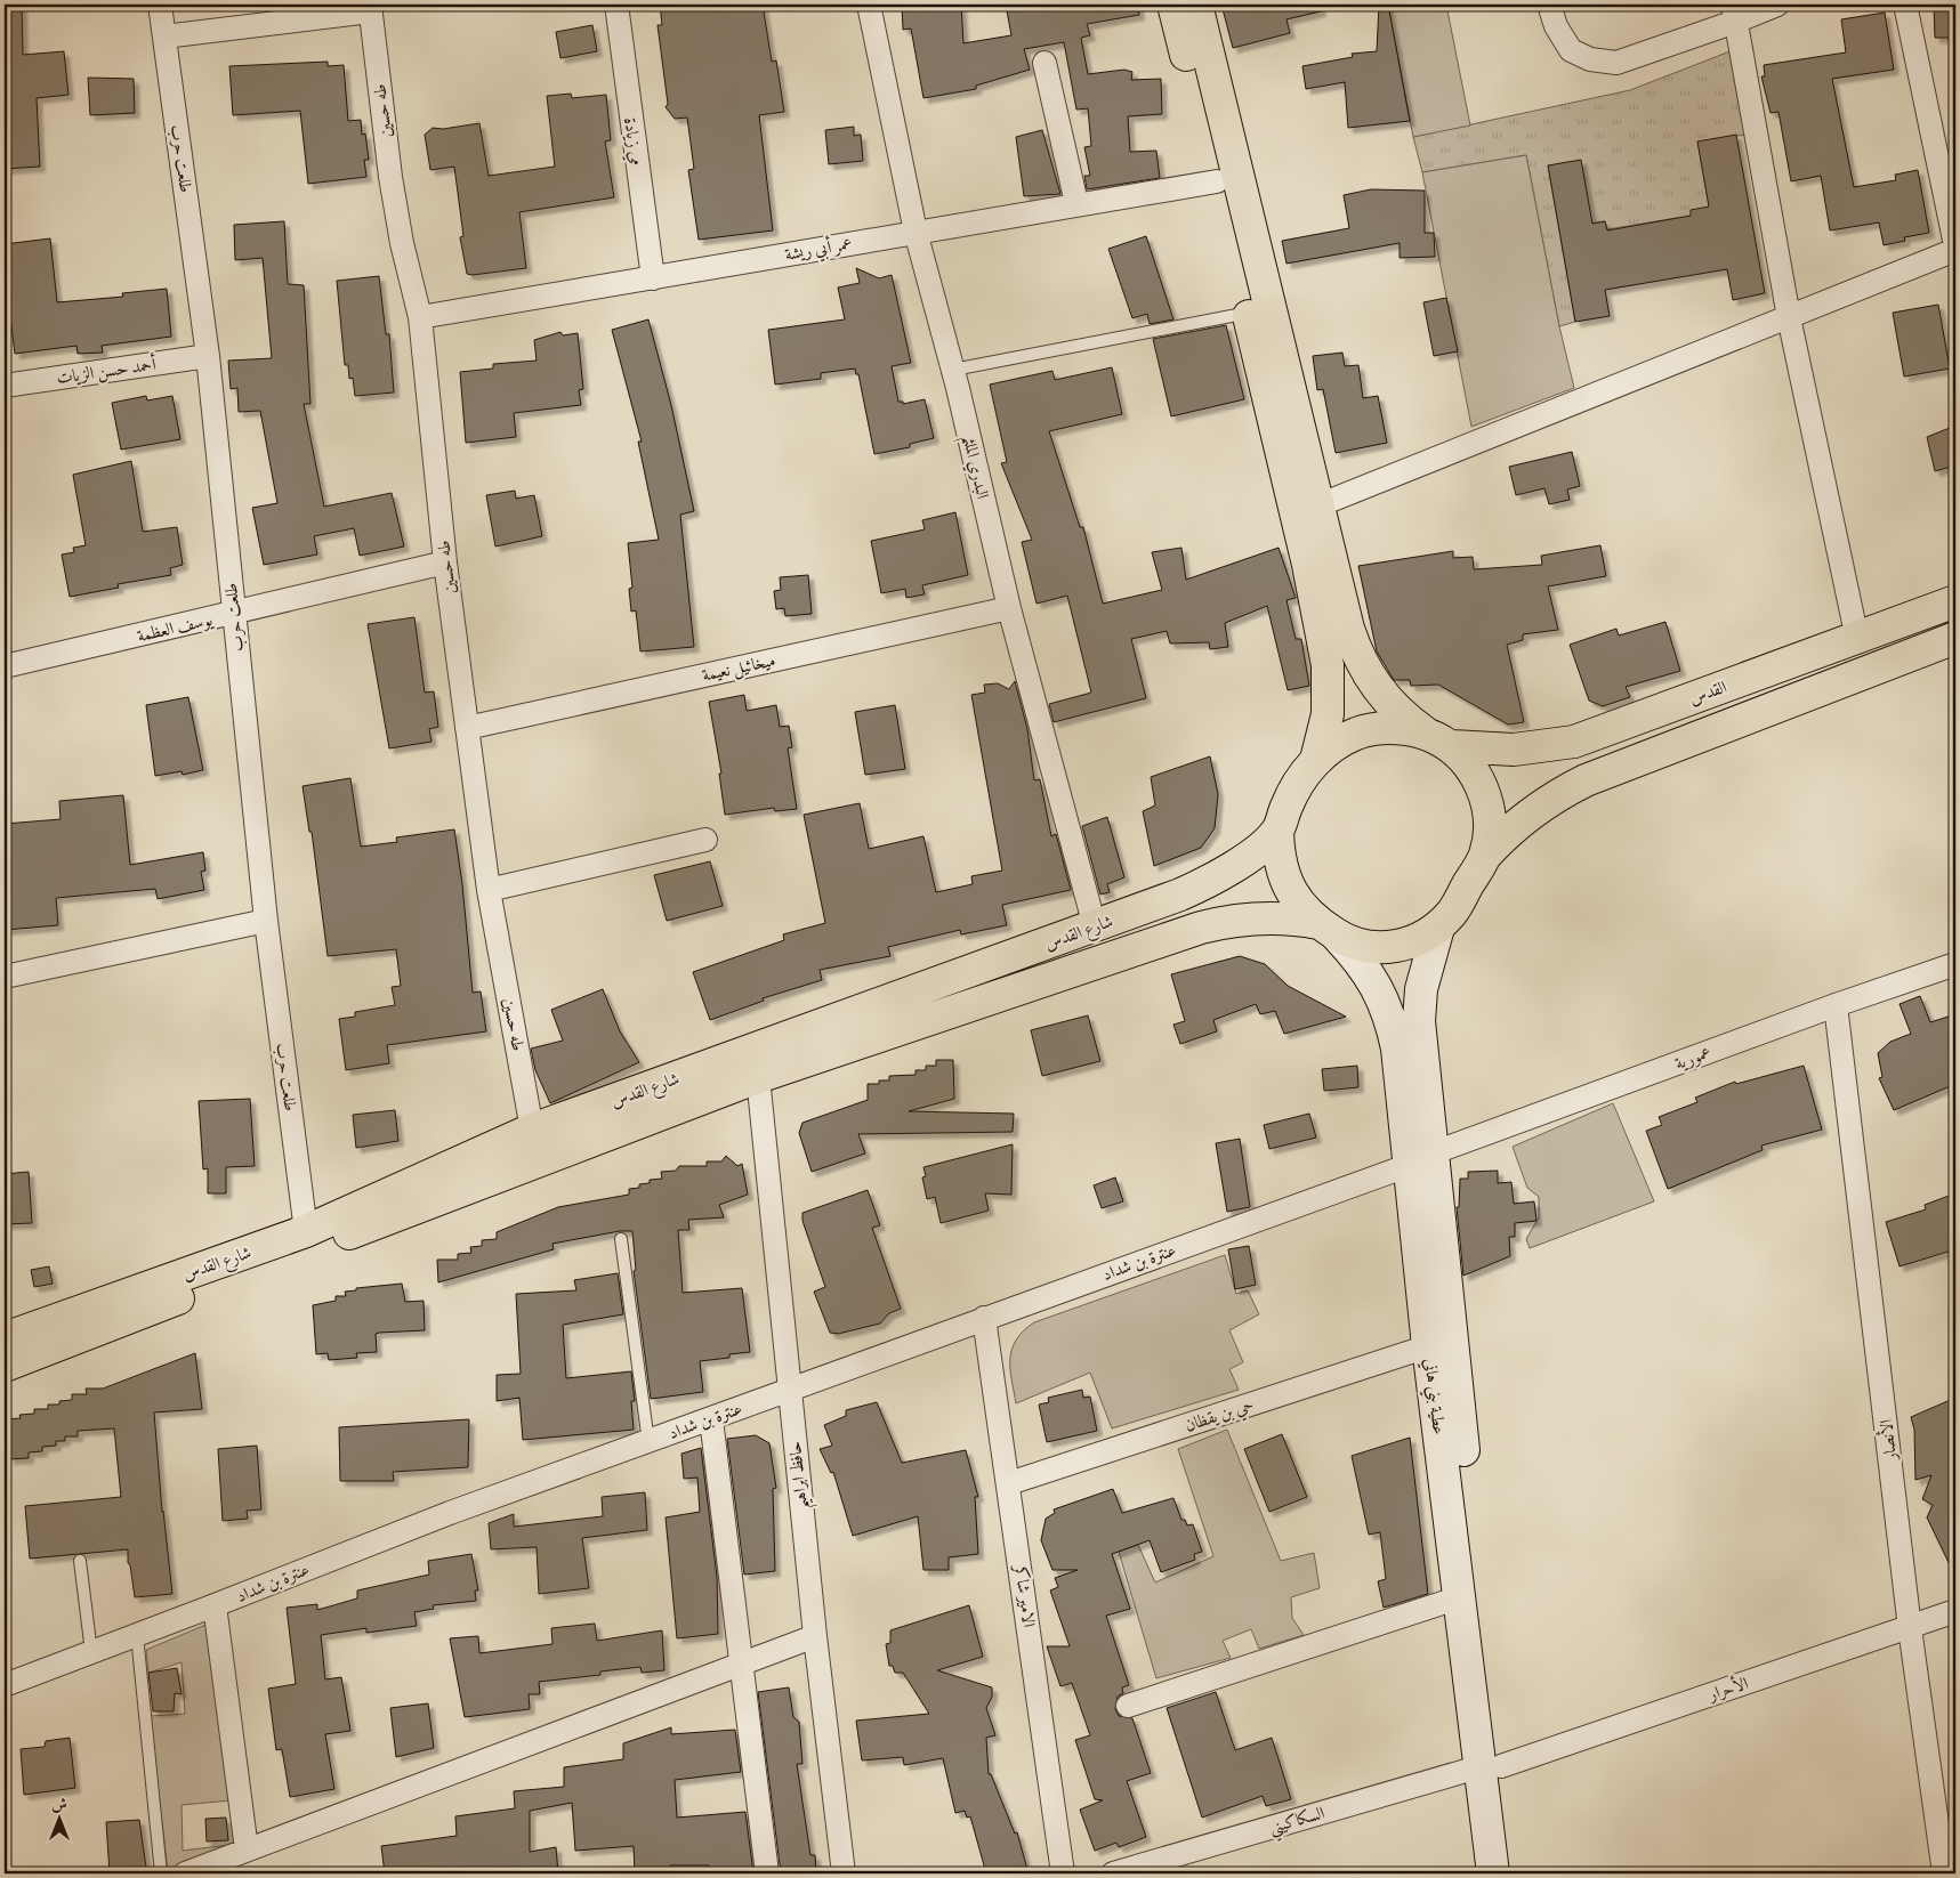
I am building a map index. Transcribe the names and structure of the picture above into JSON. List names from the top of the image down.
{
  "streets": {
    "main road": ["القدس", "شارع القدس", "عطية بني هاني"],
    "street": [
      "طه حسين",
      "مي زيادة",
      "طلعت حرب",
      "عمر أبي ريشة",
      "أحمد حسن الزيات",
      "البدري الملثم",
      "يوسف العظمة",
      "ميخائيل نعيمة",
      "عمورية",
      "عنترة بن شداد",
      "حي بن يقظان",
      "الأنصار",
      "حافظ ابراهيم",
      "الامير شاكر",
      "الأحرار",
      "السكاكيني"
    ]
  },
  "crossings": [
    ["طه حسين", "عمر أبي ريشة"],
    ["طه حسين", "يوسف العظمة"],
    ["طه حسين", "ميخائيل نعيمة"],
    ["طه حسين", "شارع القدس"],
    ["مي زيادة", "عمر أبي ريشة"],
    ["طلعت حرب", "أحمد حسن الزيات"],
    ["طلعت حرب", "يوسف العظمة"],
    ["طلعت حرب", "شارع القدس"],
    ["عمر أبي ريشة", "البدري الملثم"],
    ["البدري الملثم", "ميخائيل نعيمة"],
    ["البدري الملثم", "شارع القدس"],
    ["عمورية", "عنترة بن شداد"],
    ["عمورية", "عطية بني هاني"],
    ["عمورية", "الأنصار"],
    ["عنترة بن شداد", "عطية بني هاني"],
    ["عنترة بن شداد", "حافظ ابراهيم"],
    ["عنترة بن شداد", "الامير شاكر"],
    ["عطية بني هاني", "حي بن يقظان"],
    ["عطية بني هاني", "الأحرار"],
    ["عطية بني هاني", "السكاكيني"],
    ["حي بن يقظان", "الامير شاكر"],
    ["الأنصار", "الأحرار"],
    ["الأحرار", "السكاكيني"]
  ],
  "north": "top"
}
